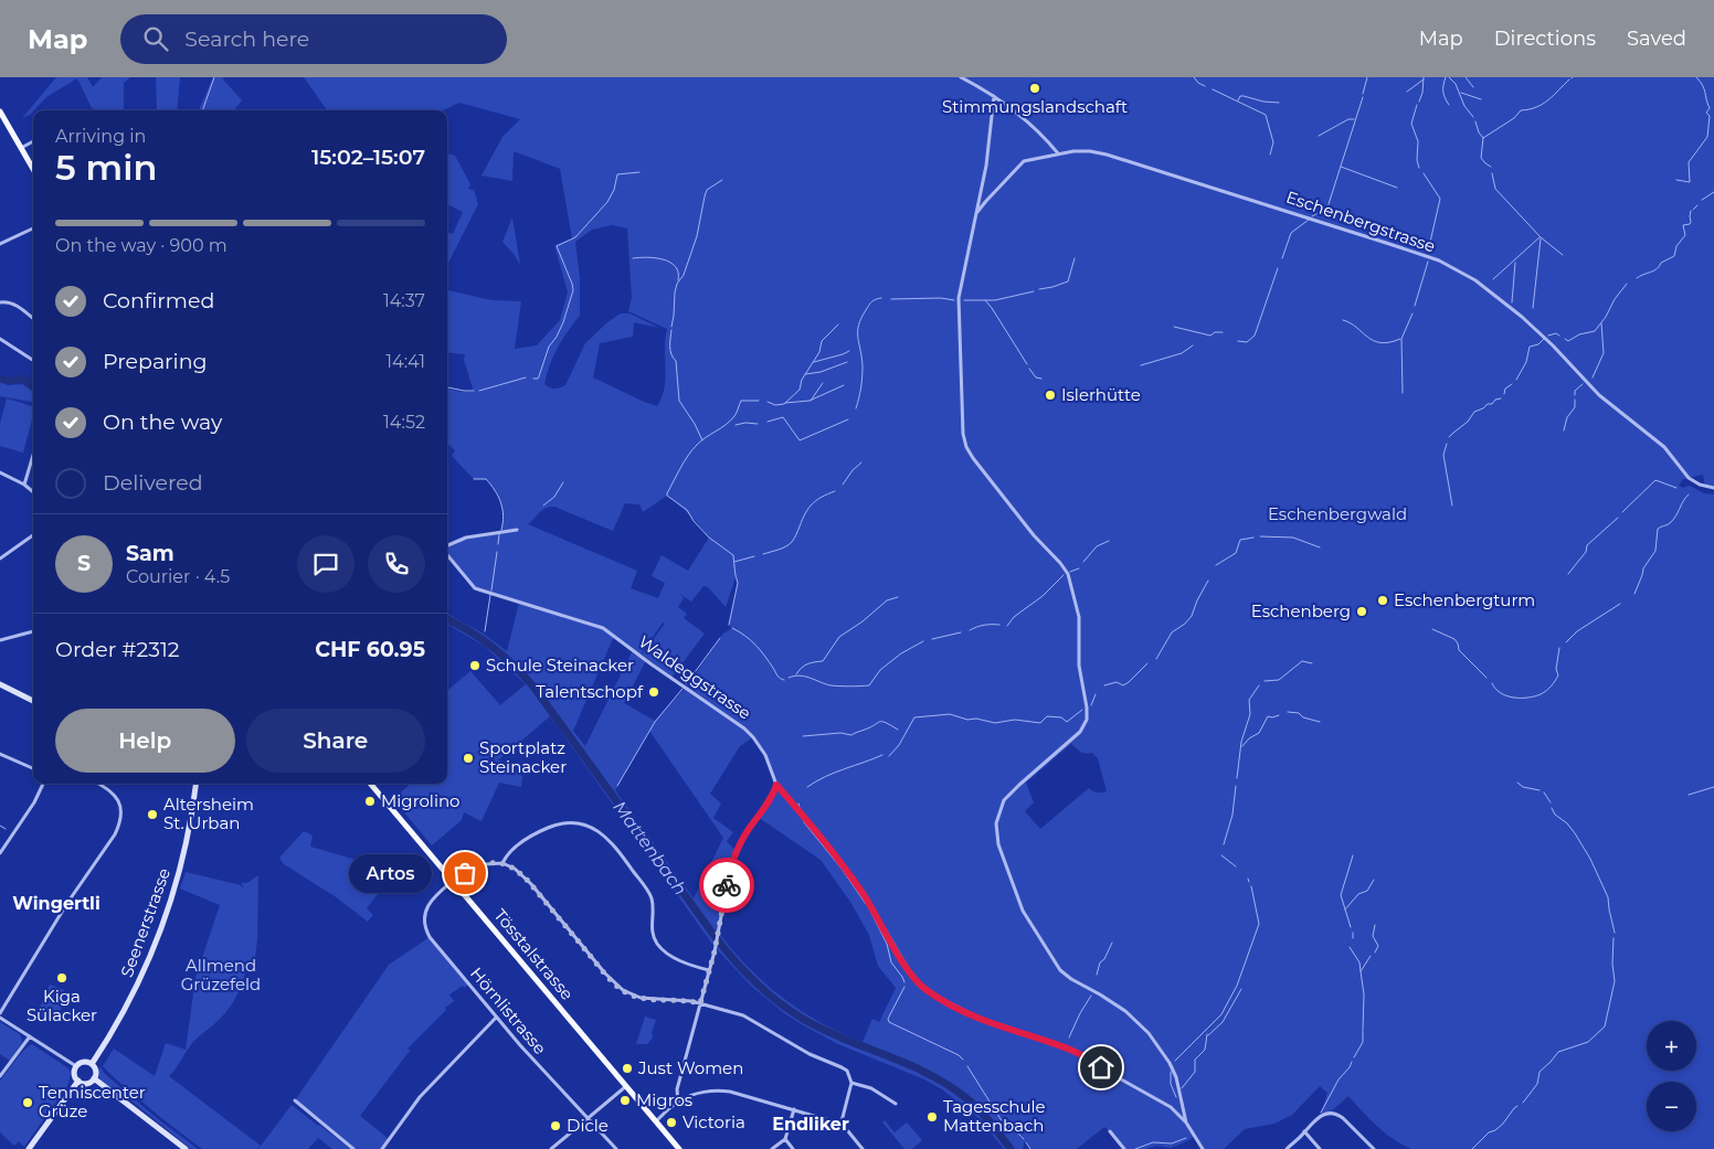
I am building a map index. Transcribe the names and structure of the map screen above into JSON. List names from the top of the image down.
{
  "streets": {
    "main road": ["Seenerstrasse", "Tösstalstrasse"],
    "street": ["Eschenbergstrasse", "Waldeggstrasse", "Hörnlistrasse"]
  },
  "crossings": [
    ["Eschenbergstrasse", "Waldeggstrasse"],
    ["Tösstalstrasse", "Hörnlistrasse"]
  ],
  "districts": ["Wingertli", "Endliker"],
  "water": ["Mattenbach"],
  "parks": ["Eschenbergwald", "Allmend Grüzefeld"],
  "places": [
    "Stimmungslandschaft",
    "Islerhütte",
    "Eschenbergturm",
    "Eschenberg",
    "Schule Steinacker",
    "Talentschopf",
    "Sportplatz Steinacker",
    "Migrolino",
    "Altersheim St. Urban",
    "Artos",
    "Kiga Sülacker",
    "Just Women",
    "Migros",
    "Tenniscenter Grüze",
    "Tagesschule Mattenbach",
    "Victoria",
    "Dicle"
  ],
  "page": {
    "header": "Map",
    "search": "Search here",
    "nav": ["Map", "Directions", "Saved"],
    "heading": ["5 min", "Arriving in", "15:02–15:07"],
    "panel": [
      "Sam",
      "Courier · 4.5",
      "Order #2312",
      "CHF 60.95"
    ],
    "bar": "On the way · 900 m",
    "list": [
      ["Confirmed", "14:37"],
      ["Preparing", "14:41"],
      ["On the way", "14:52"],
      "Delivered"
    ],
    "round": "S",
    "buttons": ["Help", "Share"],
    "bubble": "Artos",
    "map_buttons": ["+", "−"]
  }
}
